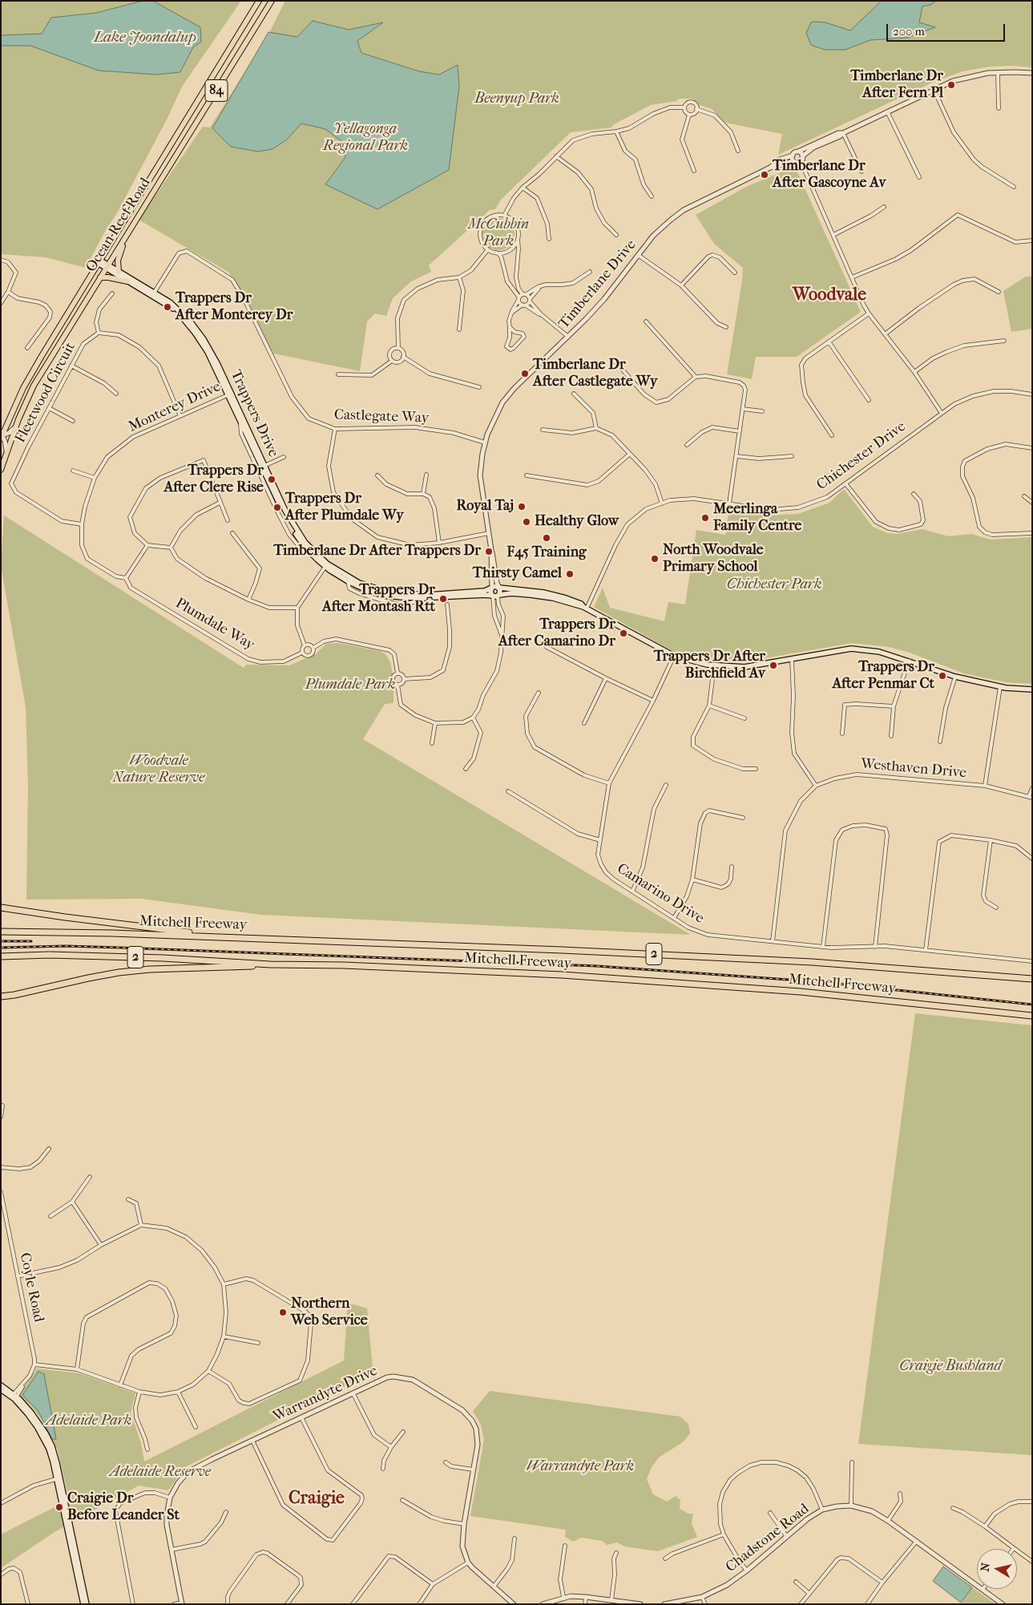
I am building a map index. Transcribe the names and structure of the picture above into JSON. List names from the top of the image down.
{
  "streets": {
    "highway": ["Mitchell Freeway", "2"],
    "main road": ["84", "Ocean Reef Road", "Trappers Drive"],
    "street": [
      "Timberlane Drive",
      "Fleetwood Circuit",
      "Monterey Drive",
      "Castlegate Way",
      "Chichester Drive",
      "Plumdale Way",
      "Westhaven Drive",
      "Camarino Drive",
      "Coyle Road",
      "Warrandyte Drive",
      "Chadstone Road"
    ]
  },
  "crossings": [
    ["Ocean Reef Road", "Trappers Drive"],
    ["Timberlane Drive", "Trappers Drive"],
    ["Timberlane Drive", "Castlegate Way"],
    ["Fleetwood Circuit", "Monterey Drive"],
    ["Monterey Drive", "Trappers Drive"],
    ["Monterey Drive", "Plumdale Way"],
    ["Trappers Drive", "Castlegate Way"],
    ["Trappers Drive", "Chichester Drive"],
    ["Trappers Drive", "Camarino Drive"],
    ["Westhaven Drive", "Camarino Drive"]
  ],
  "districts": ["Woodvale", "Craigie"],
  "water": ["Lake Joondalup"],
  "parks": [
    "Beenyup Park",
    "Yellagonga Regional Park",
    "McCubbin Park",
    "Chichester Park",
    "Plumdale Park",
    "Woodvale Nature Reserve",
    "Craigie Bushland",
    "Adelaide Park",
    "Warrandyte Park",
    "Adelaide Reserve"
  ],
  "places": [
    "Timberlane Dr After Fern Pl",
    "Timberlane Dr After Gascoyne Av",
    "Trappers Dr After Monterey Dr",
    "Timberlane Dr After Castlegate Wy",
    "Trappers Dr After Clere Rise",
    "Royal Taj",
    "Trappers Dr After Plumdale Wy",
    "Meerlinga Family Centre",
    "Healthy Glow",
    "F45 Training",
    "Timberlane Dr After Trappers Dr",
    "North Woodvale Primary School",
    "Thirsty Camel",
    "Trappers Dr After Montash Rtt",
    "Trappers Dr After Camarino Dr",
    "Trappers Dr After Birchfield Av",
    "Trappers Dr After Penmar Ct",
    "Northern Web Service",
    "Craigie Dr Before Leander St"
  ],
  "scale_bar": "200 m",
  "north": "left"
}
